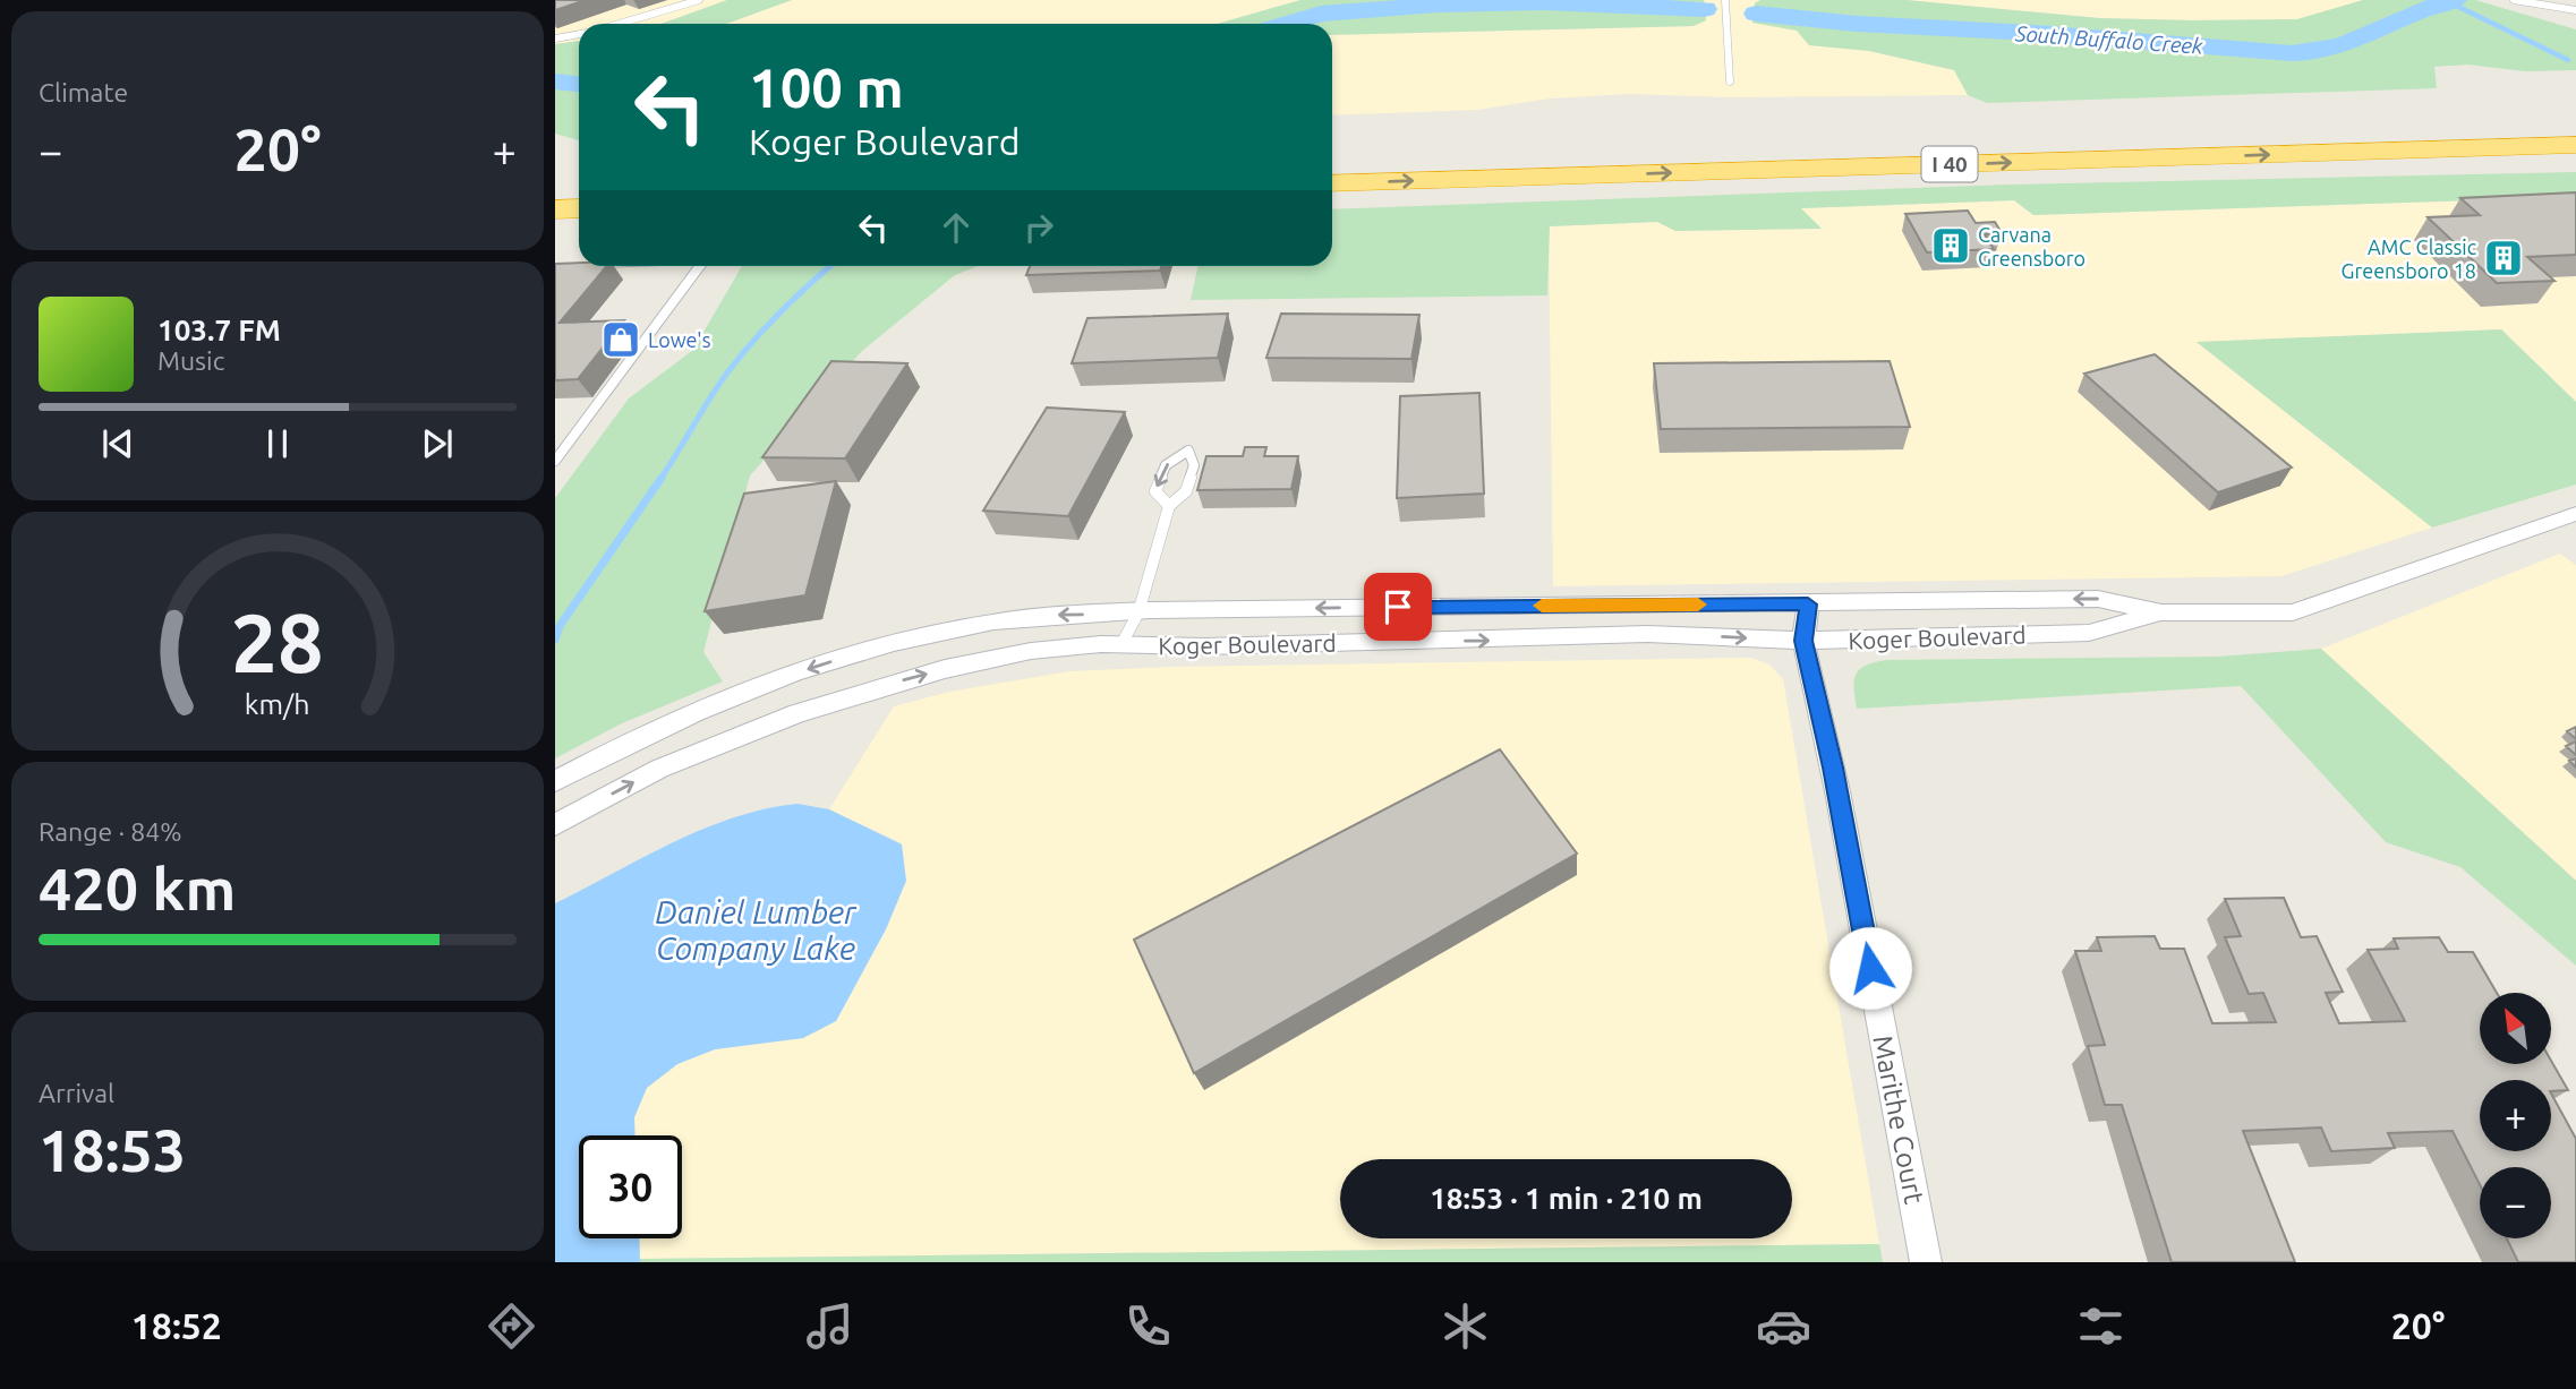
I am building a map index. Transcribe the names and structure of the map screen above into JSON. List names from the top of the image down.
{
  "streets": {
    "highway": ["I 40"],
    "street": ["Koger Boulevard", "Marithe Court"]
  },
  "crossings": [
    ["Koger Boulevard", "Marithe Court"]
  ],
  "water": ["South Buffalo Creek", "Daniel Lumber Company Lake"],
  "places": {
    "building": ["Carvana Greensboro", "AMC Classic Greensboro 18"],
    "shop": ["Lowe's"]
  },
  "north": "top left",
  "page": {
    "tile": [
      "Climate",
      ["Range · 84%", "420 km"],
      ["Arrival", "18:53"]
    ],
    "turn": ["100 m", "Koger Boulevard"],
    "heat": ["−", "20°", "+"],
    "song": ["103.7 FM", "Music"],
    "map_buttons": ["+", "−"],
    "limit": "30",
    "trip": "18:53 · 1 min · 210 m",
    "tabs": ["18:52", "20°"],
    "gauge": ["28", "km/h"]
  }
}
